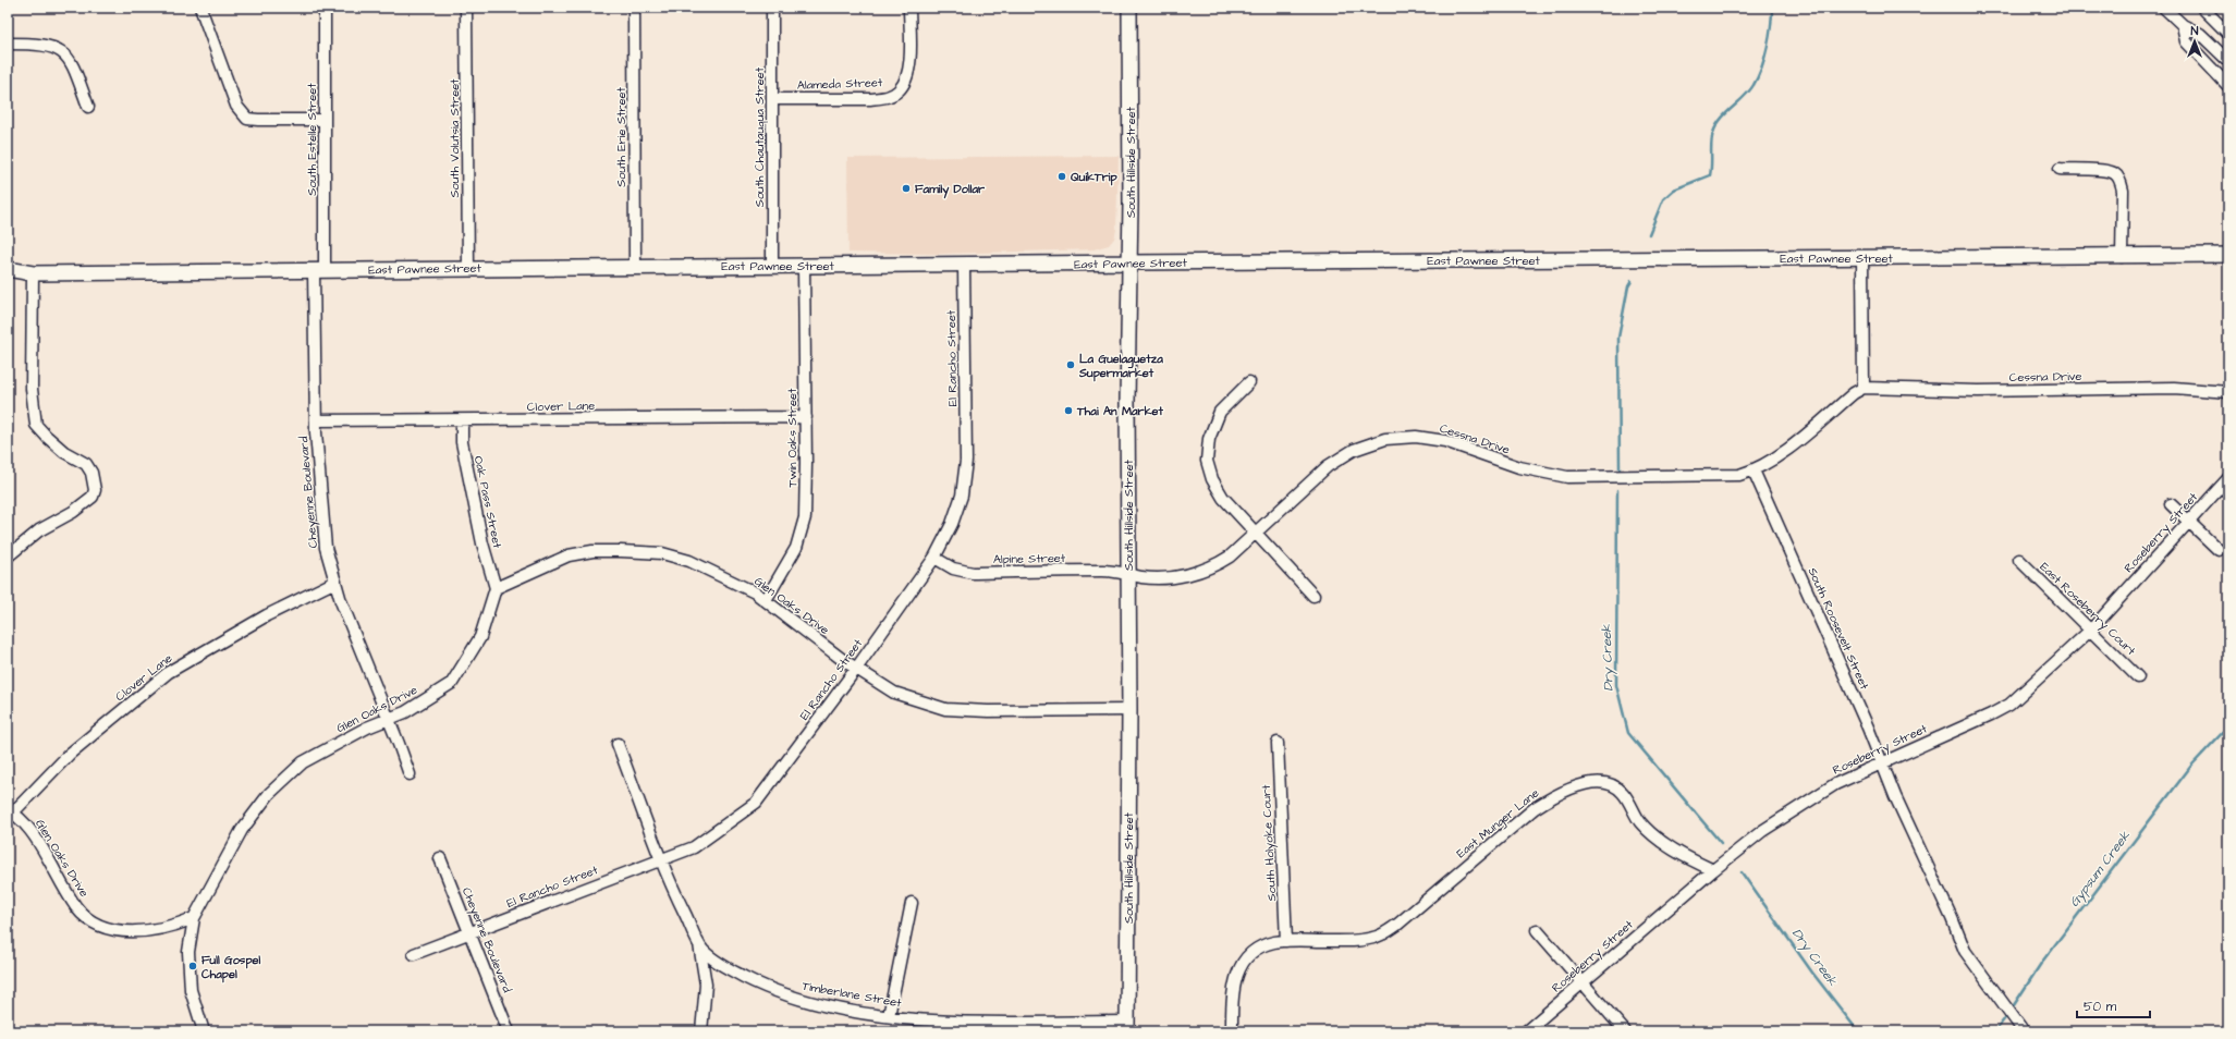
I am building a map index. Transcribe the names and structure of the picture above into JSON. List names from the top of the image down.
{
  "streets": {
    "main road": ["South Hillside Street", "East Pawnee Street"],
    "street": [
      "Alameda Street",
      "South Erie Street",
      "South Chautauqua Street",
      "South Volutsia Street",
      "South Estelle Street",
      "El Rancho Street",
      "Cessna Drive",
      "Clover Lane",
      "Twin Oaks Street",
      "Cheyenne Boulevard",
      "Oak Pass Street",
      "Roseberry Street",
      "Alpine Street",
      "Glen Oaks Drive",
      "East Roseberry Court",
      "South Roosevelt Street",
      "East Munger Lane",
      "South Holyoke Court",
      "Timberlane Street"
    ]
  },
  "crossings": [
    ["Alameda Street", "South Chautauqua Street"],
    ["South Erie Street", "East Pawnee Street"],
    ["South Chautauqua Street", "East Pawnee Street"],
    ["South Volutsia Street", "East Pawnee Street"],
    ["South Estelle Street", "East Pawnee Street"],
    ["South Estelle Street", "Cheyenne Boulevard"],
    ["South Hillside Street", "East Pawnee Street"],
    ["South Hillside Street", "Cessna Drive"],
    ["South Hillside Street", "Alpine Street"],
    ["South Hillside Street", "Glen Oaks Drive"],
    ["South Hillside Street", "Timberlane Street"],
    ["East Pawnee Street", "El Rancho Street"],
    ["East Pawnee Street", "Twin Oaks Street"],
    ["East Pawnee Street", "Cheyenne Boulevard"],
    ["El Rancho Street", "Cheyenne Boulevard"],
    ["El Rancho Street", "Alpine Street"],
    ["El Rancho Street", "Glen Oaks Drive"],
    ["El Rancho Street", "Timberlane Street"],
    ["Cessna Drive", "Alpine Street"],
    ["Cessna Drive", "South Roosevelt Street"],
    ["Clover Lane", "Twin Oaks Street"],
    ["Clover Lane", "Cheyenne Boulevard"],
    ["Clover Lane", "Oak Pass Street"],
    ["Clover Lane", "Glen Oaks Drive"],
    ["Twin Oaks Street", "Glen Oaks Drive"],
    ["Cheyenne Boulevard", "Glen Oaks Drive"],
    ["Oak Pass Street", "Glen Oaks Drive"],
    ["Roseberry Street", "East Roseberry Court"],
    ["Roseberry Street", "South Roosevelt Street"],
    ["Roseberry Street", "East Munger Lane"],
    ["East Munger Lane", "South Holyoke Court"]
  ],
  "water": ["Dry Creek", "Gypsum Creek"],
  "places": [
    "QuikTrip",
    "Family Dollar",
    "La Guelaguetza Supermarket",
    "Thai An Market",
    "Full Gospel Chapel"
  ],
  "scale_bar": "50 m",
  "north": "top"
}
